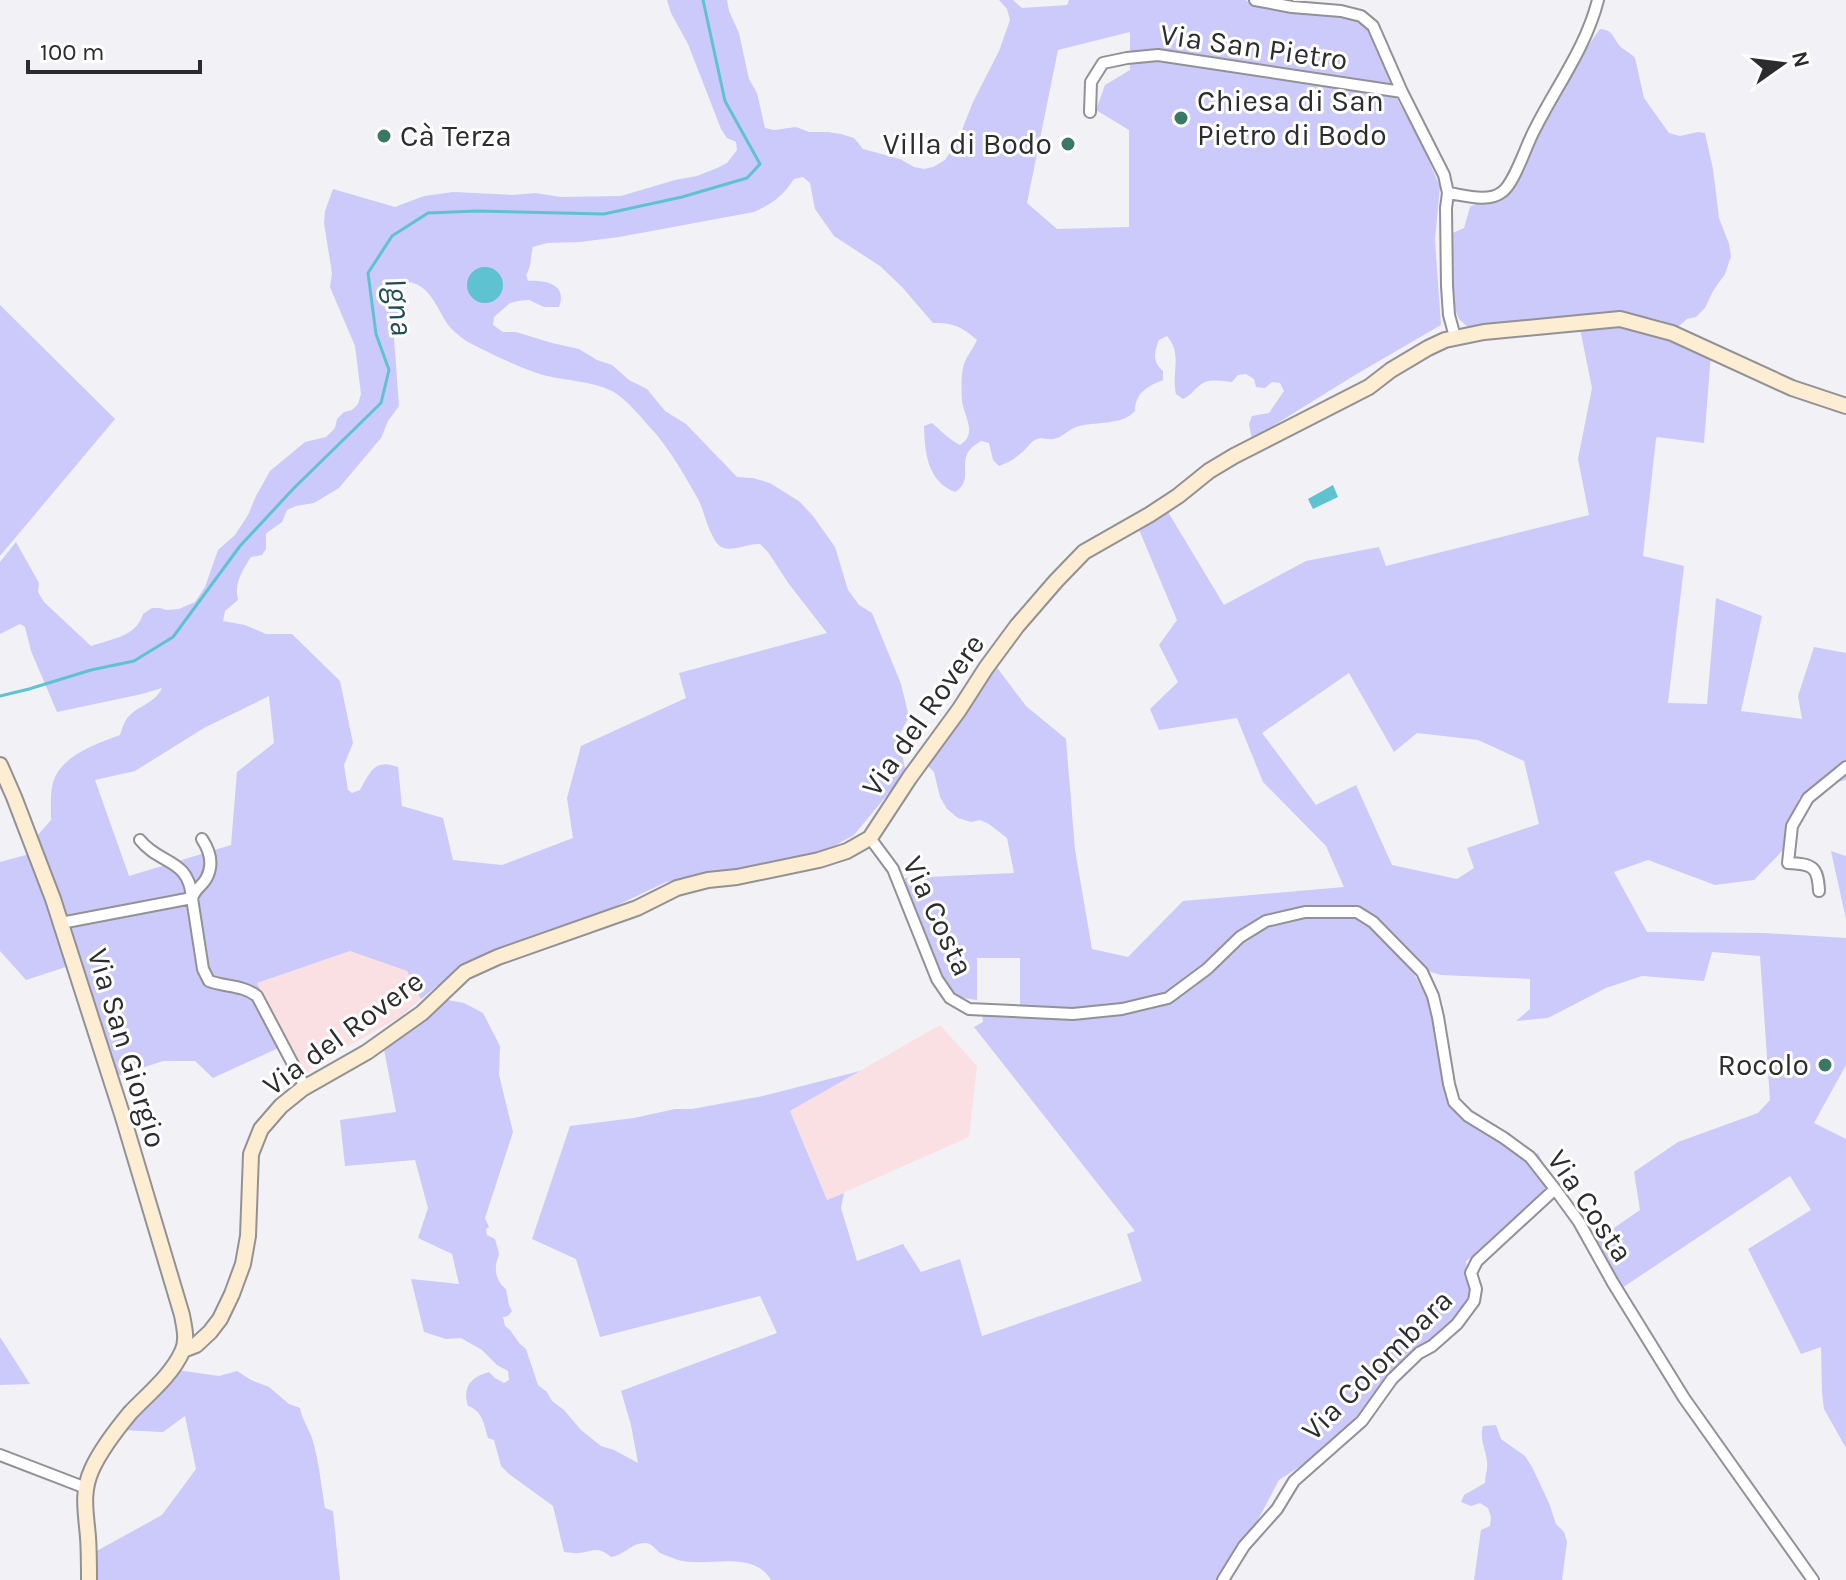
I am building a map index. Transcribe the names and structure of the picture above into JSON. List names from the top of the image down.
{
  "streets": {
    "street": [
      "Via San Pietro",
      "Via del Rovere",
      "Via Costa",
      "Via San Giorgio",
      "Via Colombara"
    ]
  },
  "crossings": [
    ["Via San Pietro", "Via del Rovere"],
    ["Via del Rovere", "Via Costa"],
    ["Via del Rovere", "Via San Giorgio"],
    ["Via Costa", "Via Colombara"]
  ],
  "water": ["Igna"],
  "places": [
    "Chiesa di San Pietro di Bodo",
    "Cà Terza",
    "Villa di Bodo",
    "Rocolo"
  ],
  "scale_bar": "100 m",
  "north": "right"
}
